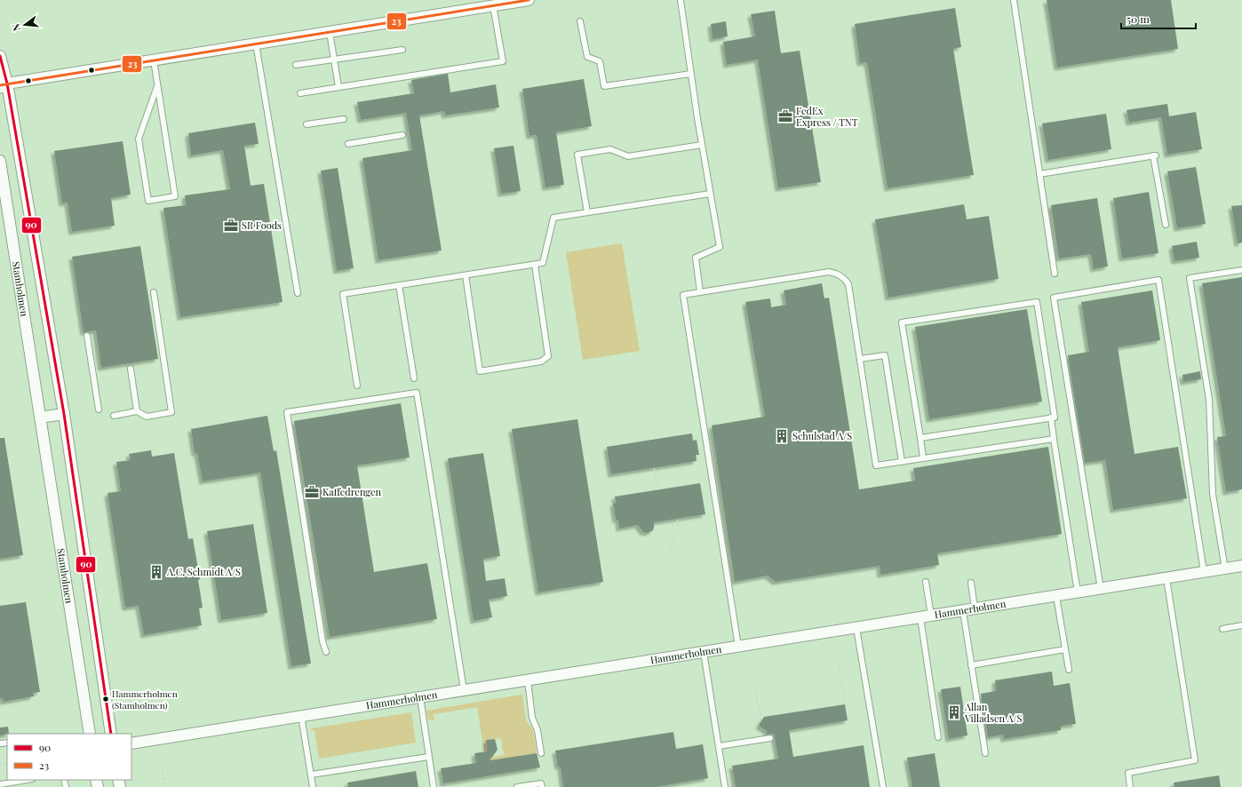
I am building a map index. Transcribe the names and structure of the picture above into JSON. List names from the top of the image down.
{
  "streets": {
    "street": ["Stamholmen", "Hammerholmen"]
  },
  "places": {
    "office": ["FedEx Express / TNT", "SR Foods", "Kaffedrengen"],
    "building": ["Schulstad A/S", "A.C. Schmidt A/S", "Allan Villadsen A/S"],
    "other": ["Hammerholmen (Stamholmen)"]
  },
  "lines": ["transit line 23", "transit line 90"],
  "legend": ["90", "23"],
  "scale_bar": "50 m",
  "north": "left"
}
